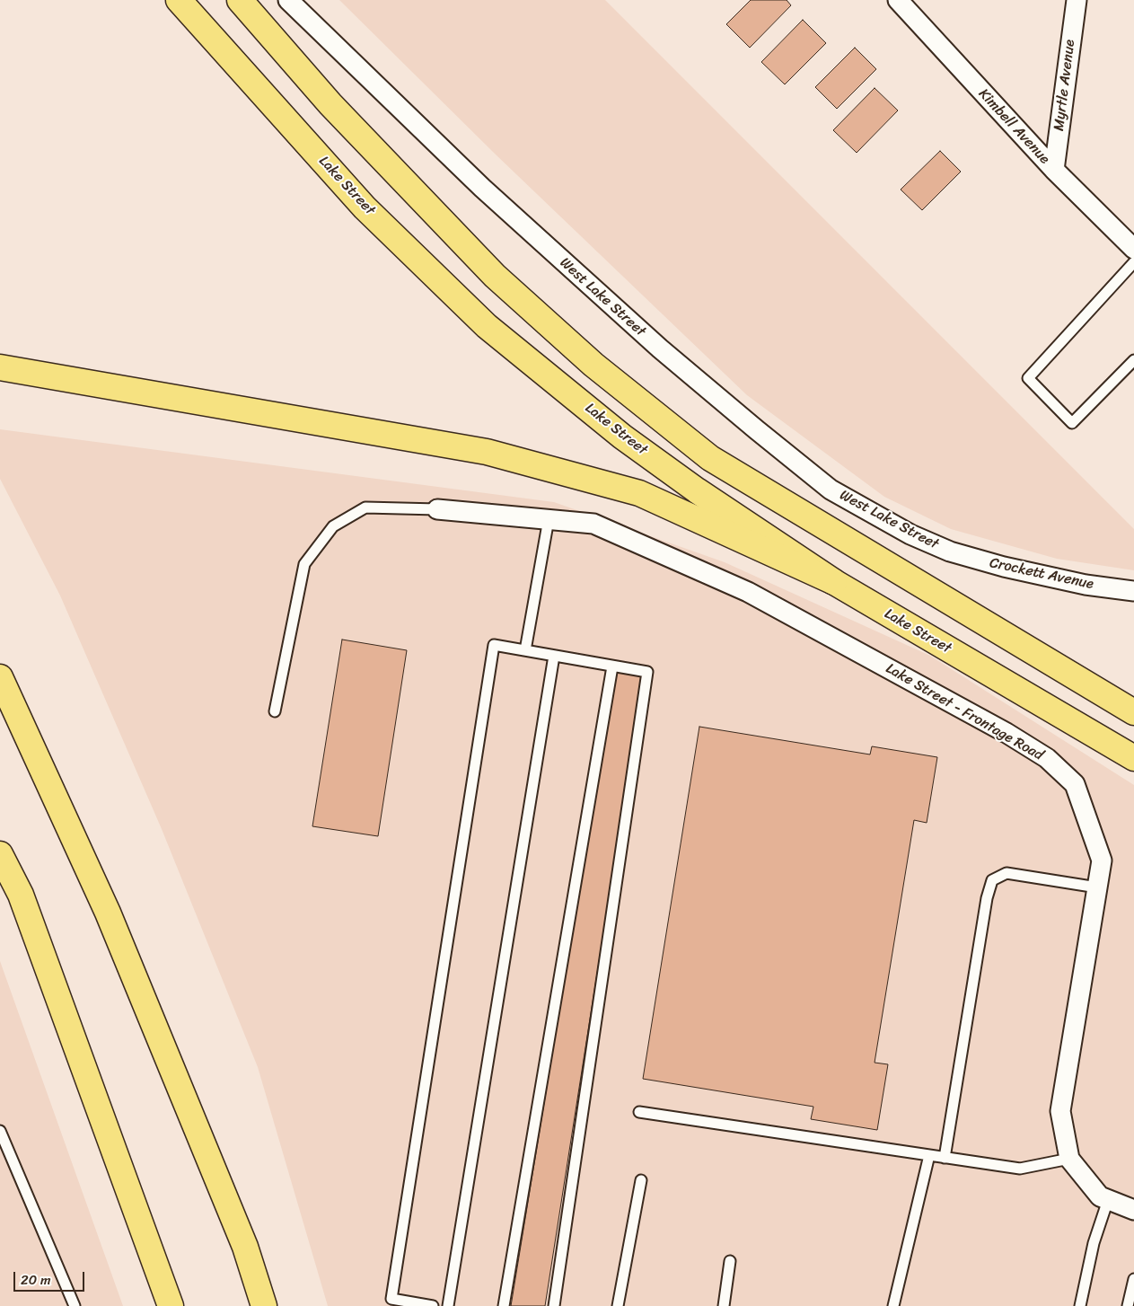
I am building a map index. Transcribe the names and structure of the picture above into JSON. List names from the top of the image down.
{
  "streets": {
    "main road": ["Lake Street"],
    "street": [
      "Myrtle Avenue",
      "Kimbell Avenue",
      "West Lake Street",
      "Crockett Avenue",
      "Lake Street - Frontage Road"
    ]
  },
  "crossings": [
    ["Myrtle Avenue", "Kimbell Avenue"],
    ["West Lake Street", "Crockett Avenue"]
  ],
  "scale_bar": "20 m"
}
